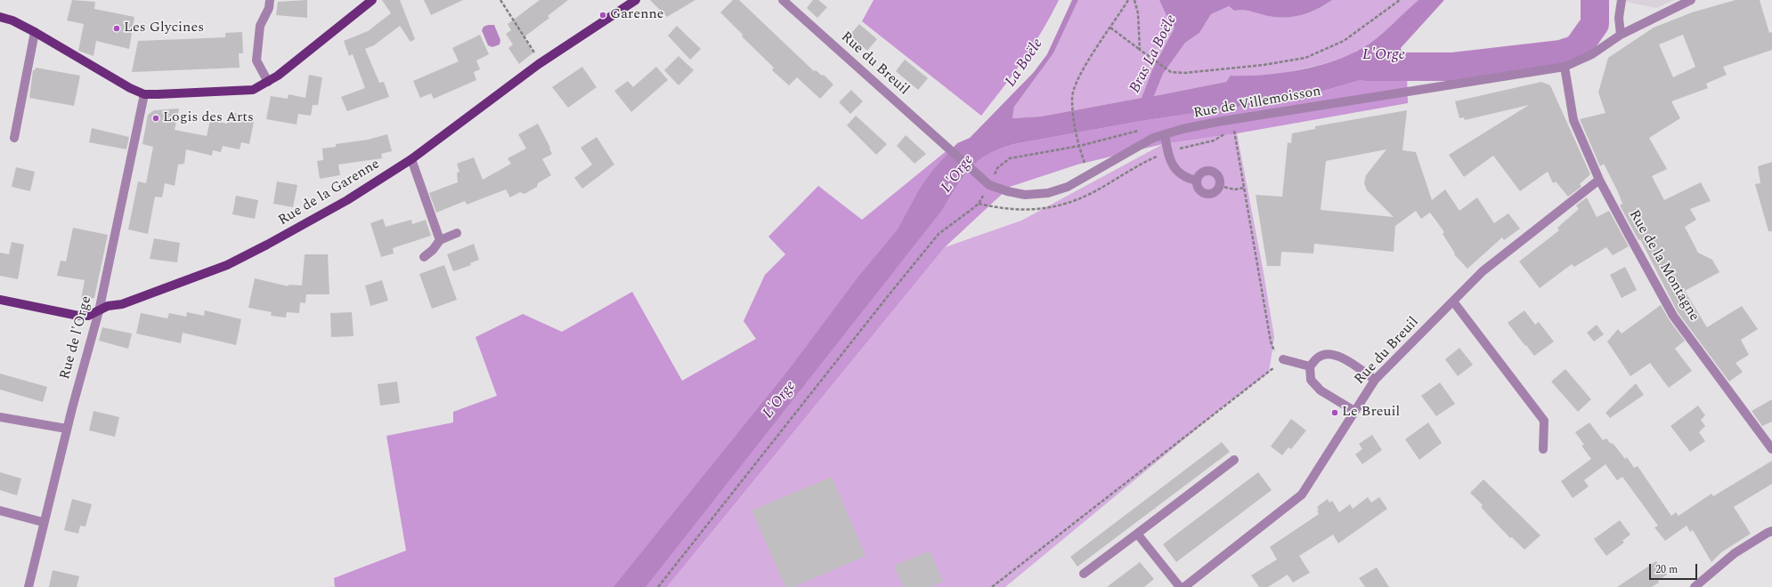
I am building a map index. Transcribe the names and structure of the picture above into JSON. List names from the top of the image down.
{
  "streets": {
    "main road": ["Rue de la Garenne"],
    "street": [
      "Rue du Breuil",
      "Rue de Villemoisson",
      "Rue de la Montagne",
      "Rue de l'Orge"
    ]
  },
  "crossings": [
    ["Rue du Breuil", "Rue de Villemoisson"],
    ["Rue du Breuil", "Rue de la Montagne"],
    ["Rue de Villemoisson", "Rue de la Montagne"],
    ["Rue de la Garenne", "Rue de l'Orge"]
  ],
  "water": ["Bras La Boële", "L'Orge", "La Boële"],
  "places": [
    "Garenne",
    "Les Glycines",
    "Logis des Arts",
    "Le Breuil"
  ],
  "scale_bar": "20 m"
}
